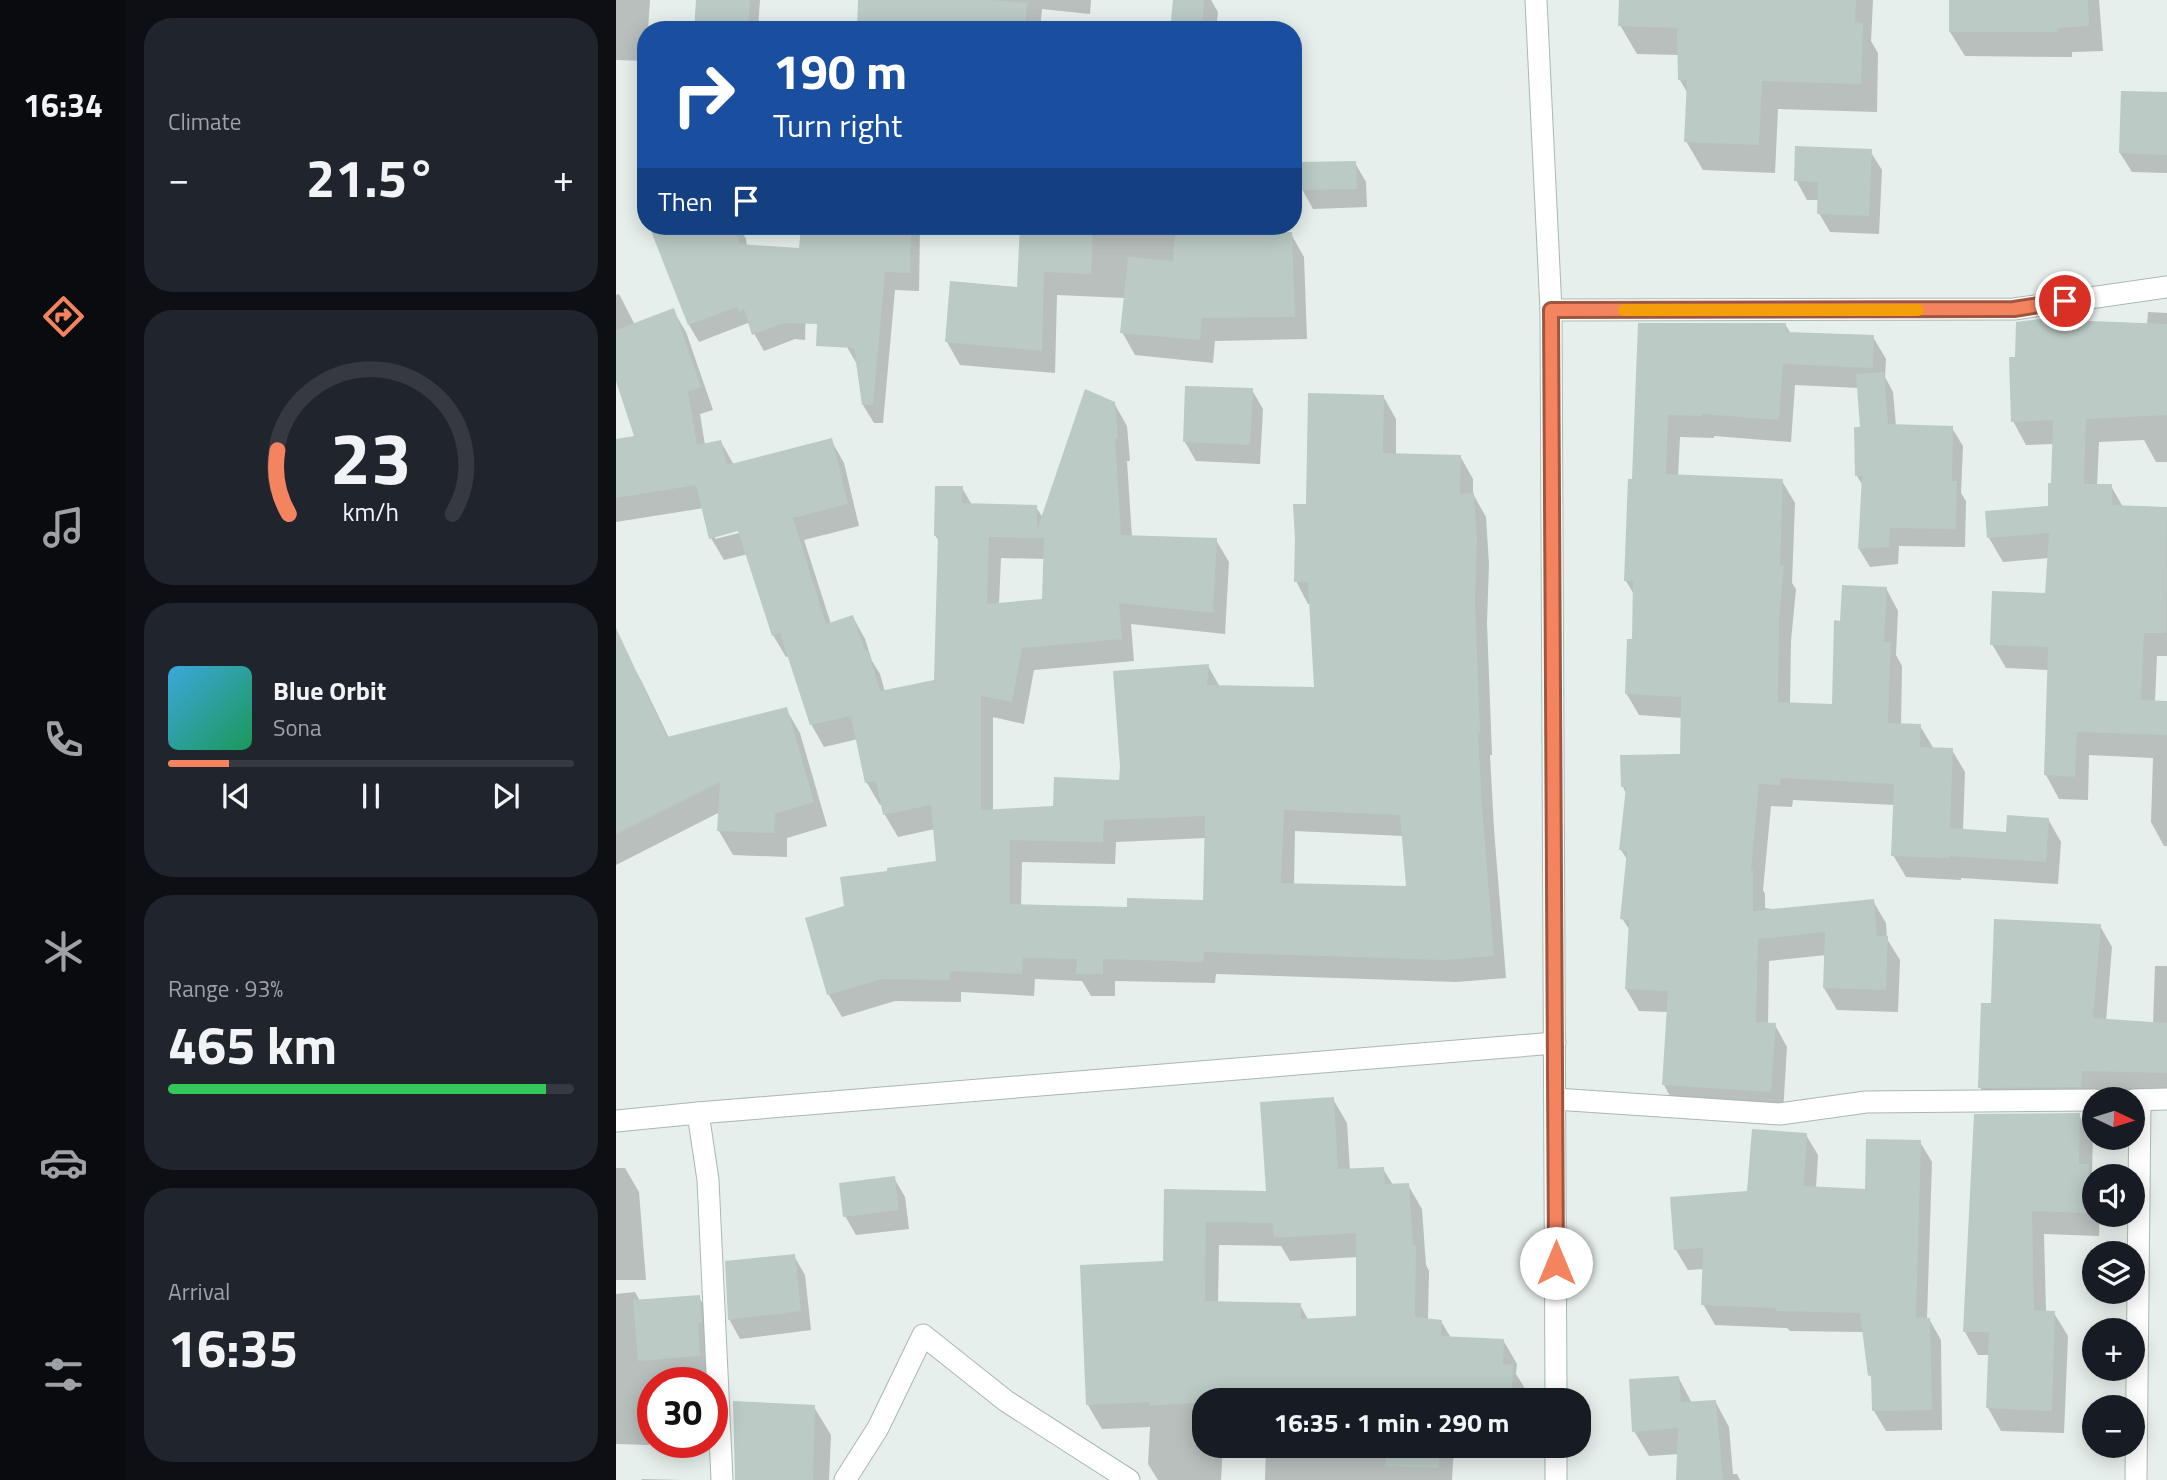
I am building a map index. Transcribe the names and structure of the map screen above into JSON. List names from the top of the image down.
{
  "north": "right",
  "page": {
    "tabs": "16:34",
    "tile": [
      "Climate",
      ["Range · 93%", "465 km"],
      ["Arrival", "16:35"]
    ],
    "turn": ["190 m", "Turn right"],
    "heat": ["−", "21.5°", "+"],
    "then": "Then",
    "song": ["Blue Orbit", "Sona"],
    "map_buttons": ["+", "−"],
    "limit": "30",
    "trip": "16:35 · 1 min · 290 m",
    "gauge": ["23", "km/h"]
  }
}
